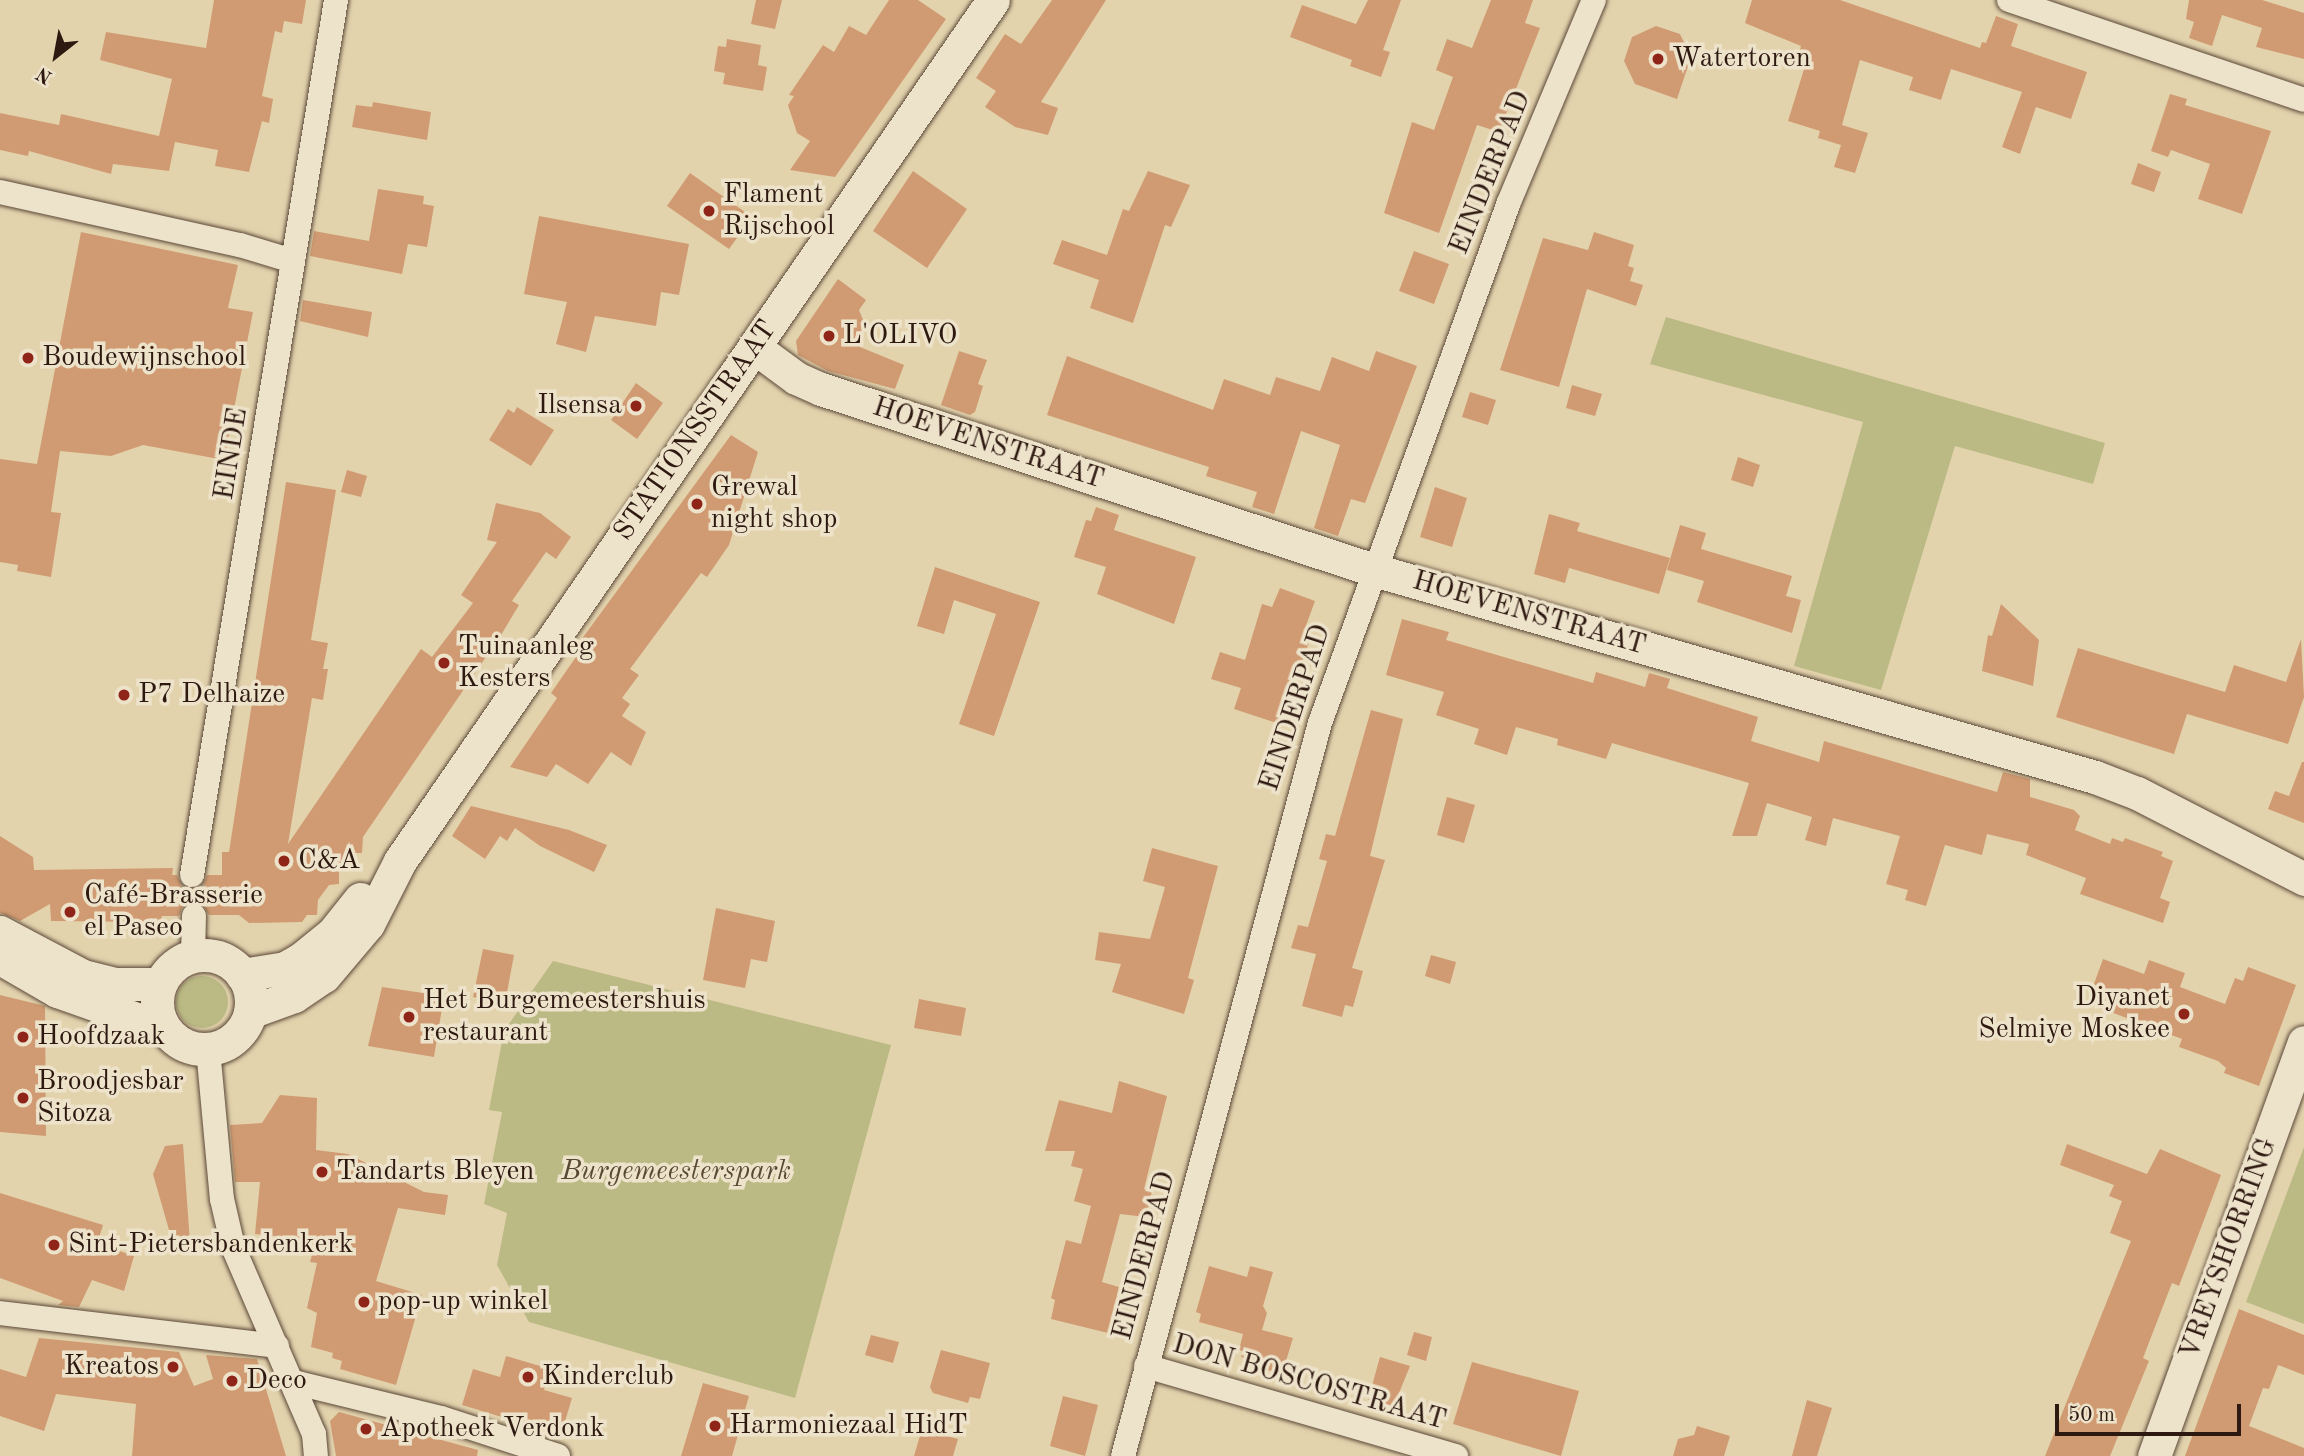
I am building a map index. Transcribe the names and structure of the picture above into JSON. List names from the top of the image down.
{
  "streets": {
    "main road": ["STATIONSSTRAAT", "HOEVENSTRAAT", "VREYSHORRING"],
    "street": ["EINDERPAD", "EINDE", "DON BOSCOSTRAAT"]
  },
  "crossings": [
    ["EINDERPAD", "HOEVENSTRAAT"],
    ["EINDERPAD", "DON BOSCOSTRAAT"],
    ["STATIONSSTRAAT", "HOEVENSTRAAT"]
  ],
  "parks": ["Burgemeesterspark"],
  "places": [
    "Watertoren",
    "Flament Rijschool",
    "L'OLIVO",
    "Boudewijnschool",
    "Ilsensa",
    "Grewal night shop",
    "Tuinaanleg Kesters",
    "P7 Delhaize",
    "C&A",
    "Café-Brasserie el Paseo",
    "Diyanet Selmiye Moskee",
    "Het Burgemeestershuis restaurant",
    "Hoofdzaak",
    "Broodjesbar Sitoza",
    "Tandarts Bleyen",
    "Sint-Pietersbandenkerk",
    "pop-up winkel",
    "Kreatos",
    "Kinderclub",
    "Deco",
    "Harmoniezaal HidT",
    "Apotheek Verdonk"
  ],
  "scale_bar": "50 m",
  "north": "bottom left"
}
